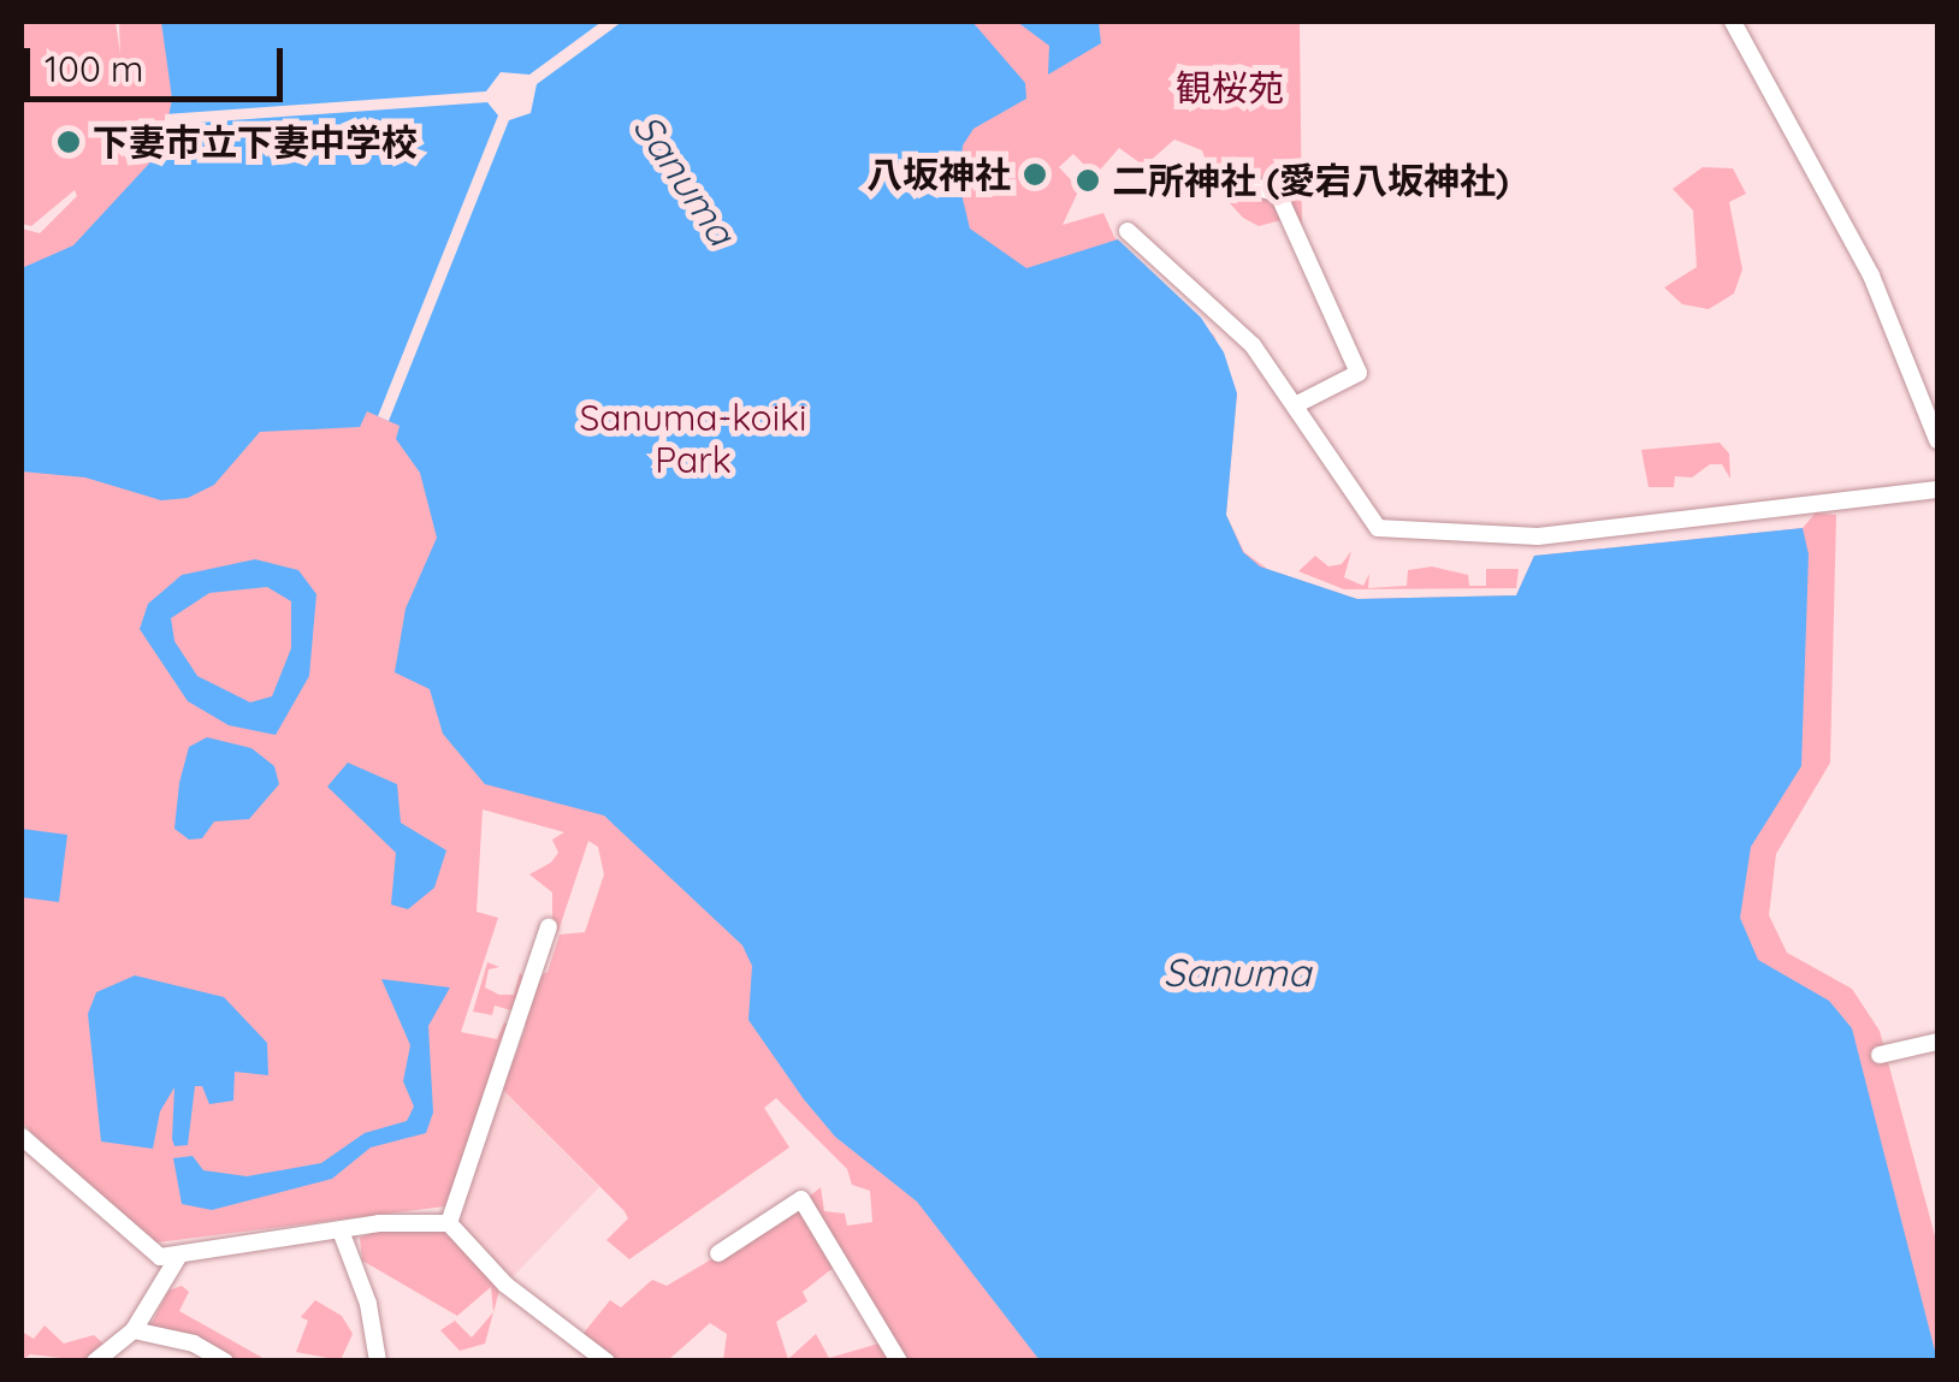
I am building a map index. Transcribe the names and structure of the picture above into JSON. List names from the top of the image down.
{
  "water": ["Sanuma"],
  "parks": ["観桜苑", "Sanuma-koiki Park"],
  "places": ["下妻市立下妻中学校", "八坂神社", "二所神社 (愛宕八坂神社)"],
  "scale_bar": "100 m"
}
